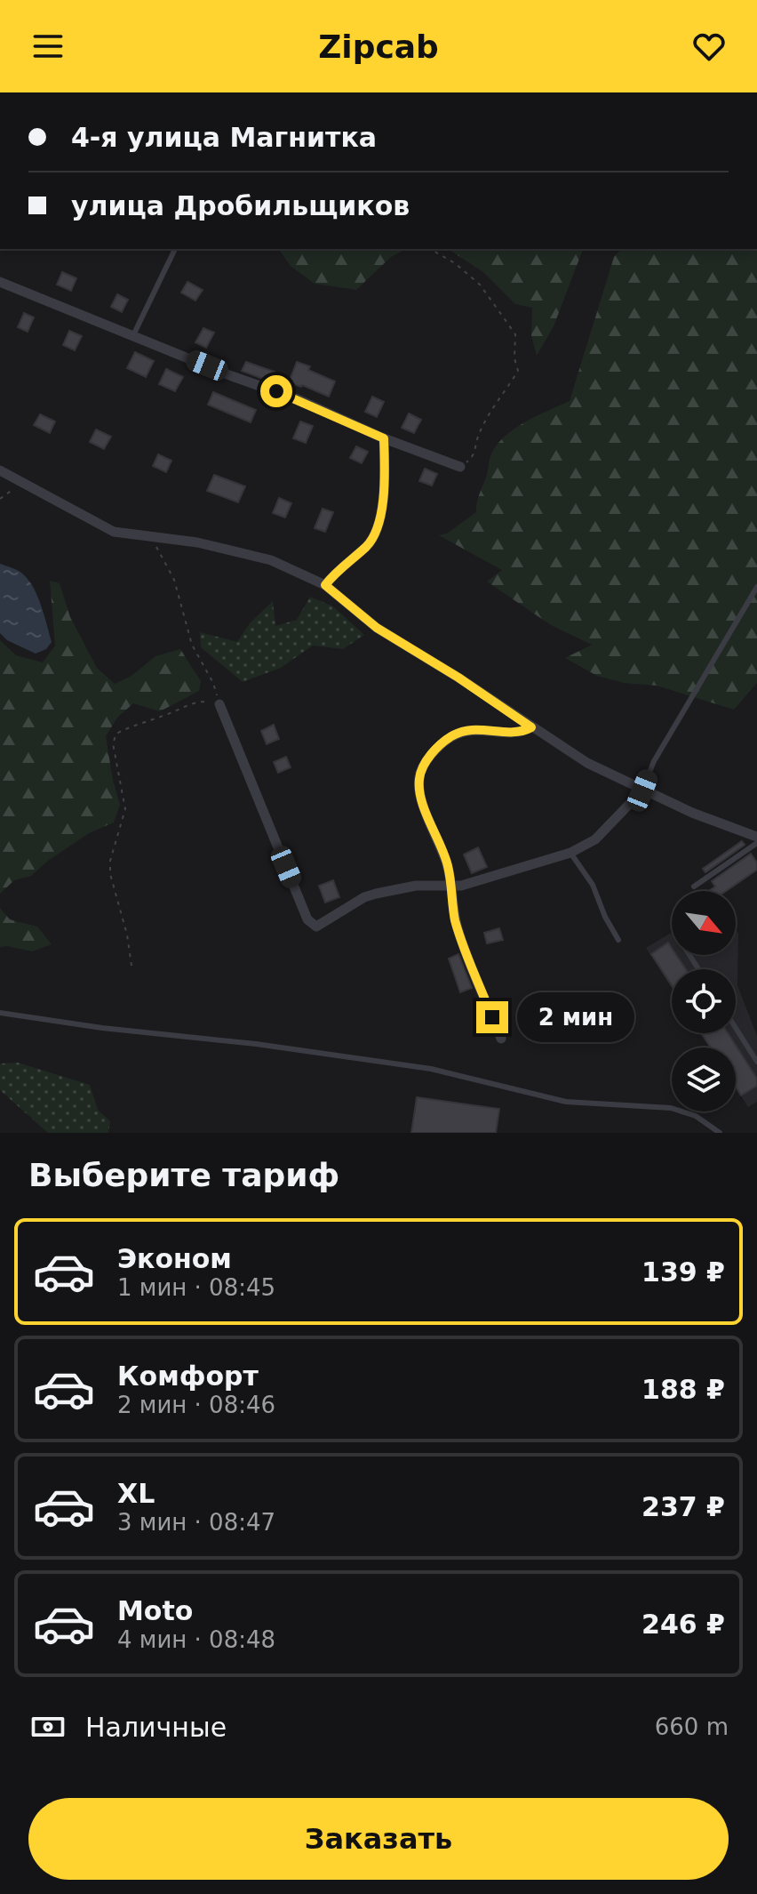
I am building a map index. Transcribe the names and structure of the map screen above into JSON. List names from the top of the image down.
{
  "north": "bottom right",
  "page": {
    "header": "Zipcab",
    "banner": ["4-я улица Магнитка", "улица Дробильщиков"],
    "bubble": "2 мин",
    "heading": "Выберите тариф",
    "list": [
      {
        "name": "Эконом",
        "note": "1 мин · 08:45",
        "value": "139 ₽"
      },
      {
        "name": "Комфорт",
        "note": "2 мин · 08:46",
        "value": "188 ₽"
      },
      {
        "name": "XL",
        "note": "3 мин · 08:47",
        "value": "237 ₽"
      },
      {
        "name": "Moto",
        "note": "4 мин · 08:48",
        "value": "246 ₽"
      }
    ],
    "pay": ["Наличные", "660 m"],
    "buttons": "Заказать"
  }
}
